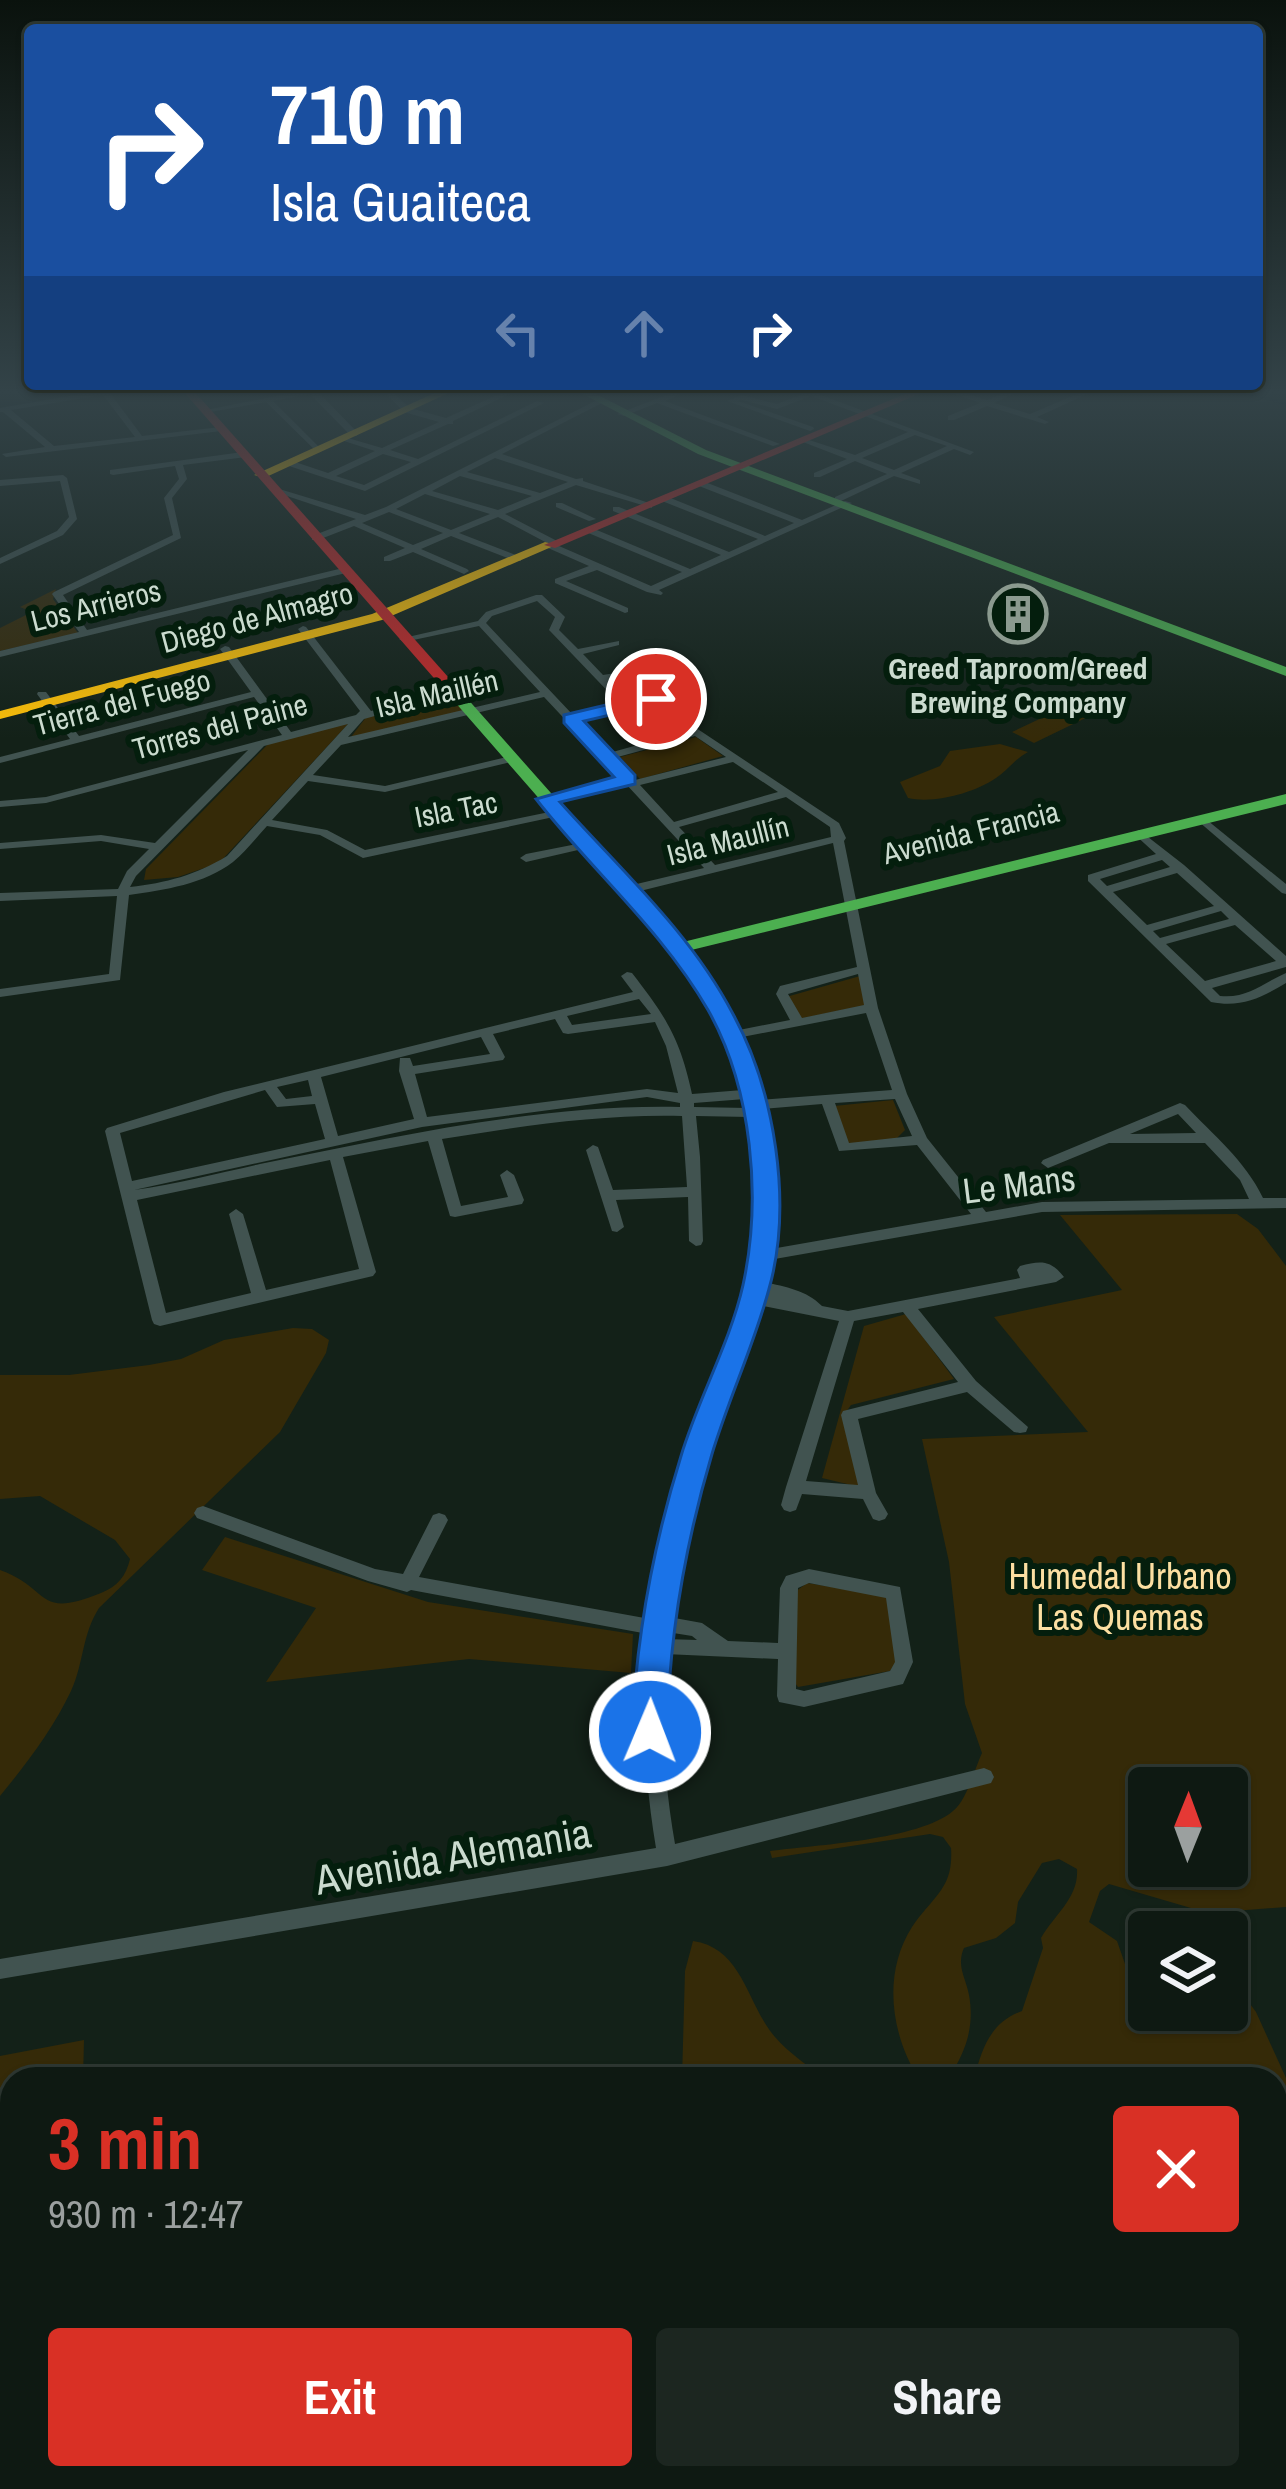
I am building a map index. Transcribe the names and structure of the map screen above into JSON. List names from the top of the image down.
{
  "streets": {
    "main road": ["Diego de Almagro", "Avenida Francia"],
    "street": [
      "Los Arrieros",
      "Isla Maillén",
      "Tierra del Fuego",
      "Torres del Paine",
      "Isla Tac",
      "Isla Maullín",
      "Le Mans",
      "Avenida Alemania"
    ]
  },
  "parks": ["Humedal Urbano Las Quemas"],
  "places": {
    "building": ["Greed Taproom/Greed Brewing Company"]
  },
  "north": "top",
  "page": {
    "turn": ["710 m", "Isla Guaiteca"],
    "heading": ["3 min", "930 m · 12:47"],
    "buttons": ["Exit", "Share"]
  }
}
